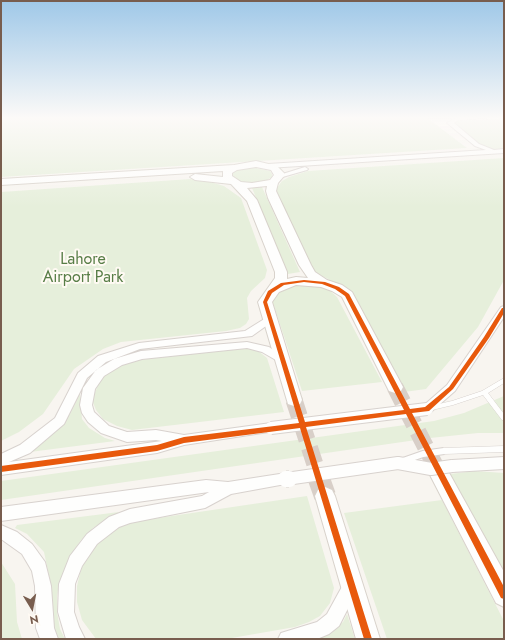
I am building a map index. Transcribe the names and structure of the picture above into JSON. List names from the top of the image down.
{
  "parks": ["Lahore Airport Park"],
  "north": "bottom"
}
